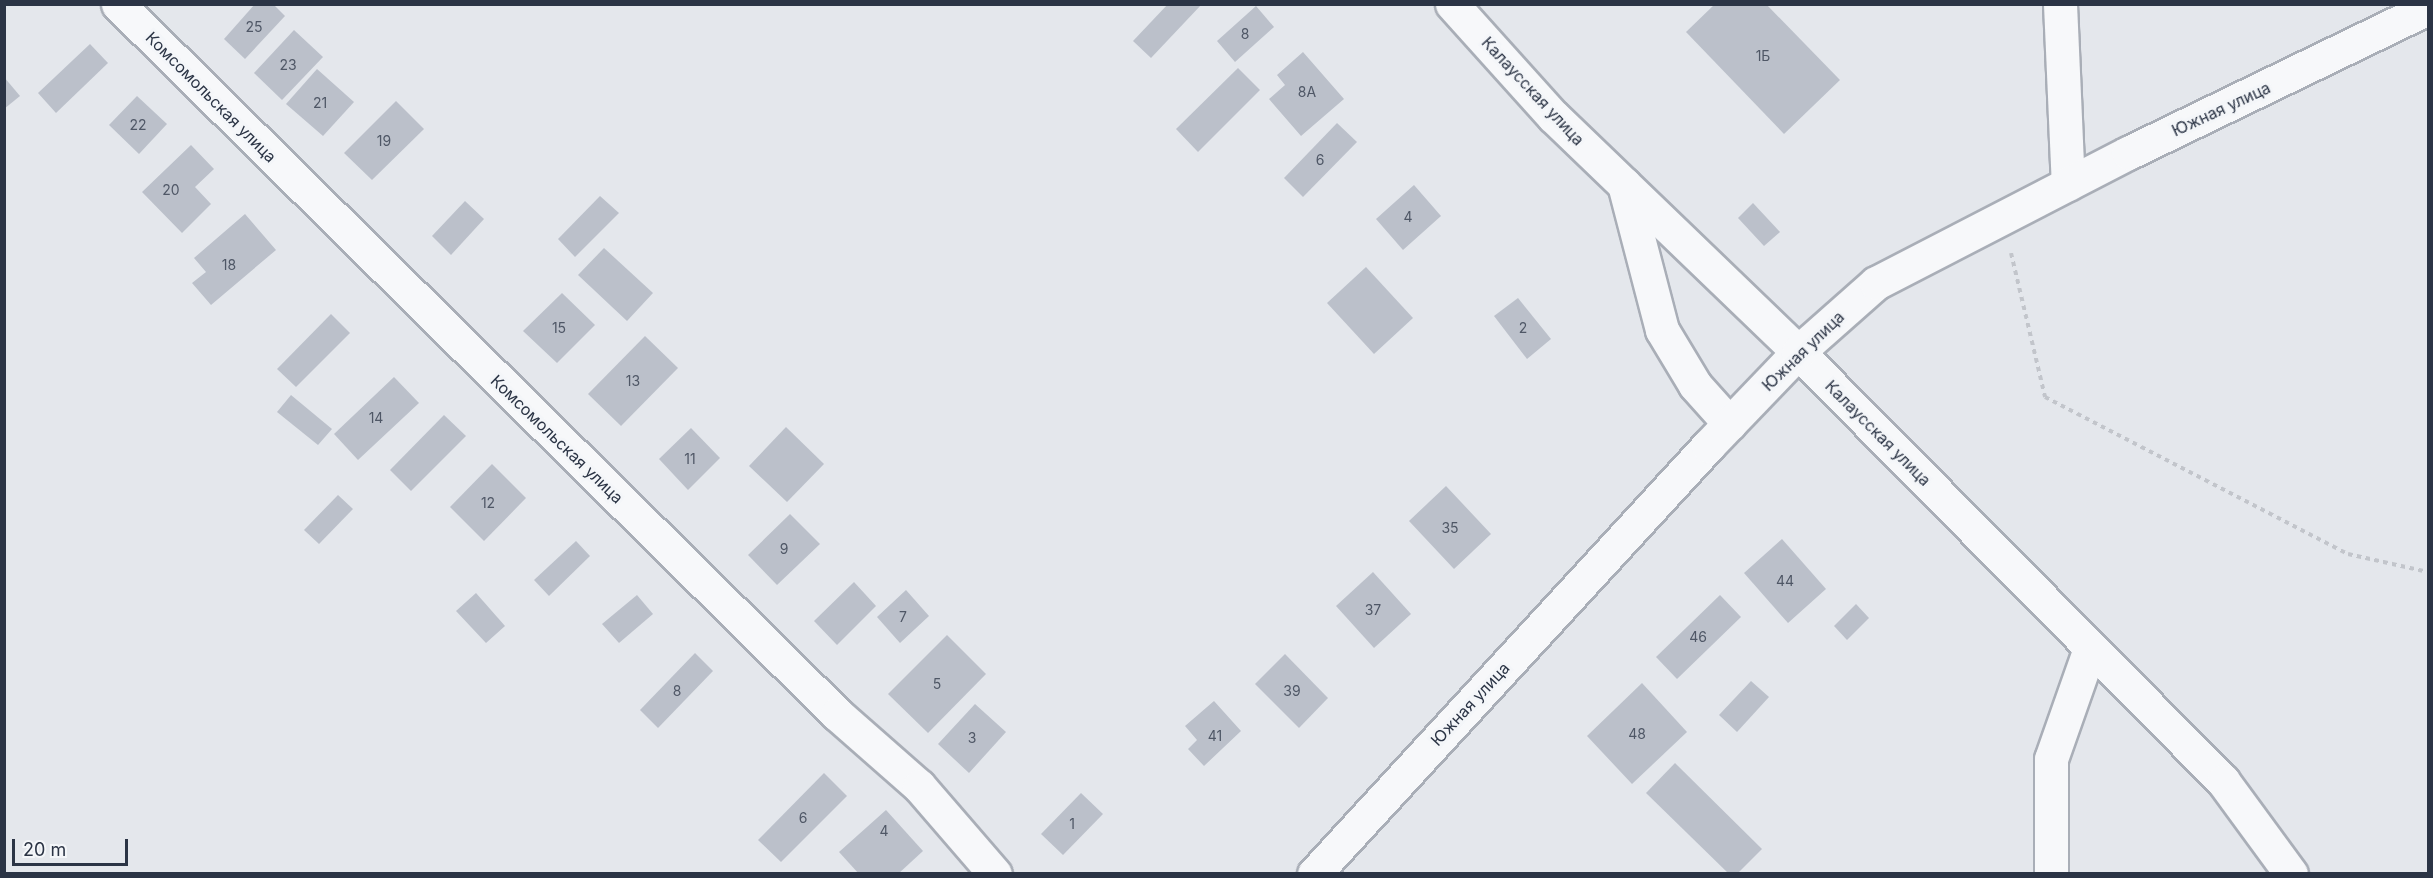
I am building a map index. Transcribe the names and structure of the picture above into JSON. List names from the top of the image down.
{
  "streets": {
    "street": ["Калаусская улица", "Комсомольская улица", "Южная улица"]
  },
  "crossings": [
    ["Калаусская улица", "Южная улица"]
  ],
  "house_numbers": [
    "25",
    "8",
    "1Б",
    "23",
    "8А",
    "21",
    "22",
    "19",
    "6",
    "20",
    "4",
    "18",
    "15",
    "2",
    "13",
    "14",
    "11",
    "12",
    "35",
    "9",
    "44",
    "37",
    "7",
    "46",
    "5",
    "8",
    "39",
    "48",
    "41",
    "3",
    "6",
    "1",
    "4"
  ],
  "scale_bar": "20 m"
}
